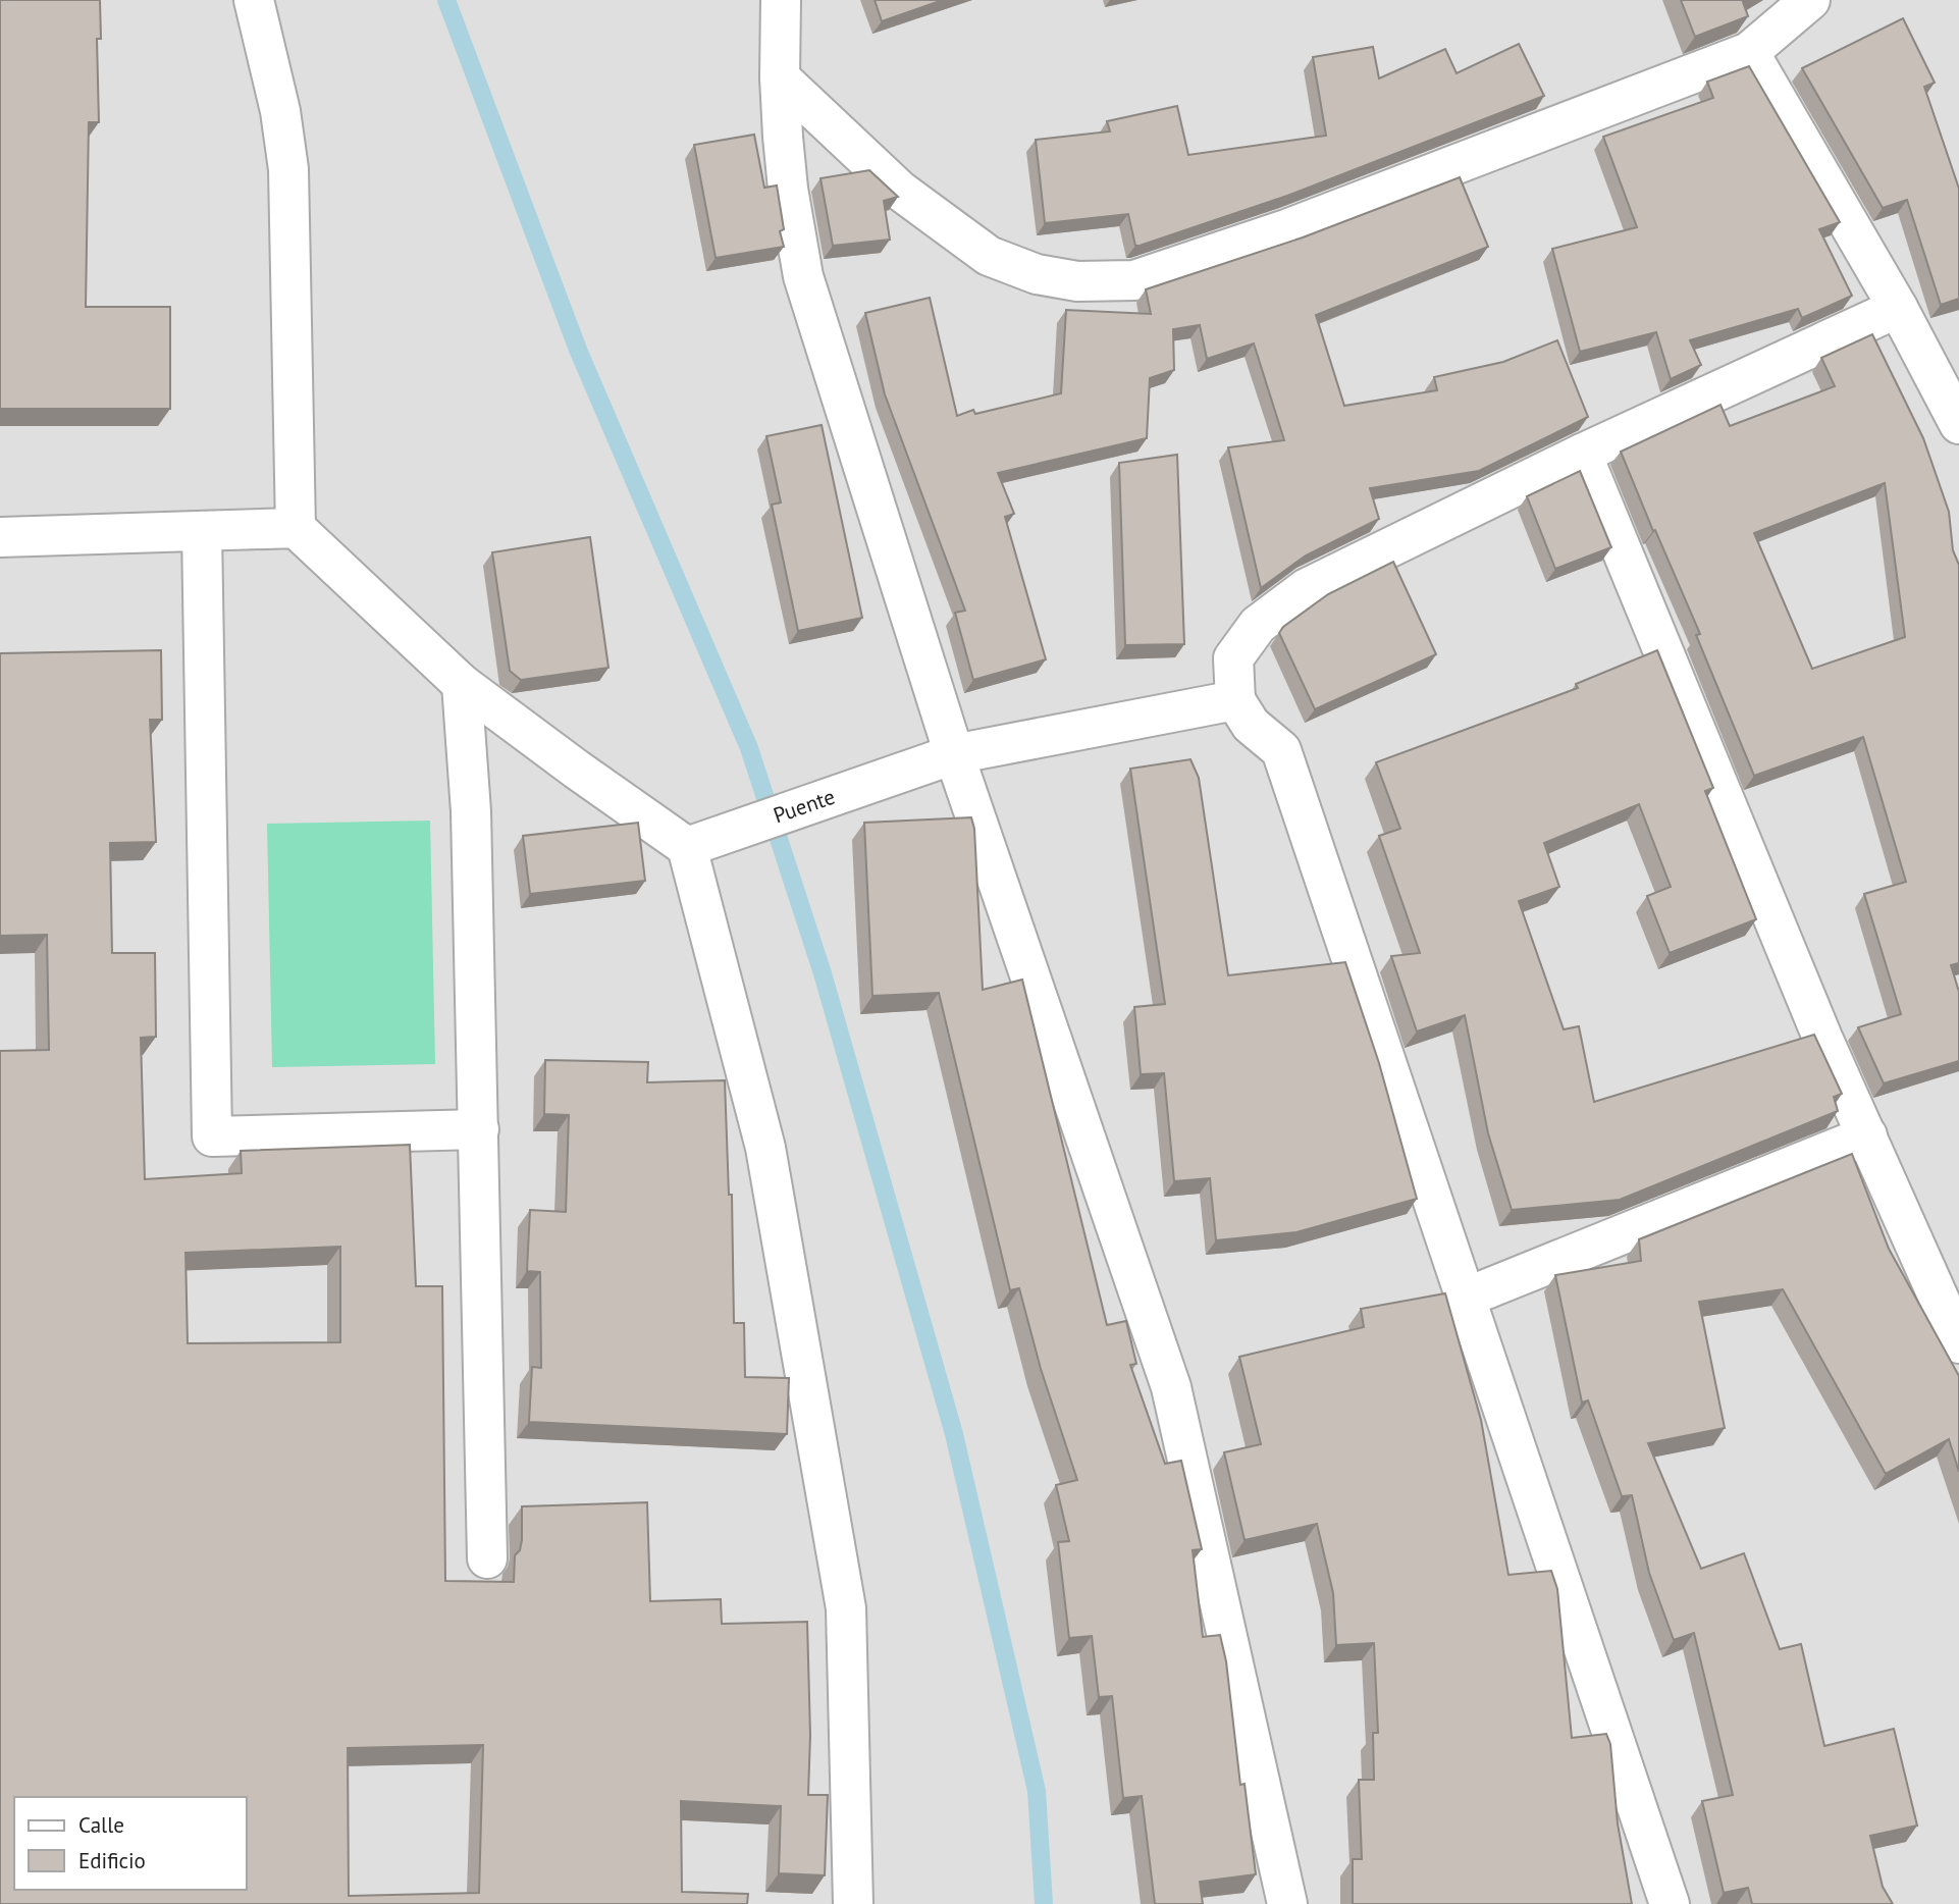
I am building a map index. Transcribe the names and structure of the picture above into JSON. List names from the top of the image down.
{
  "streets": {
    "street": ["Puente"]
  },
  "legend": ["Calle", "Edificio"]
}
